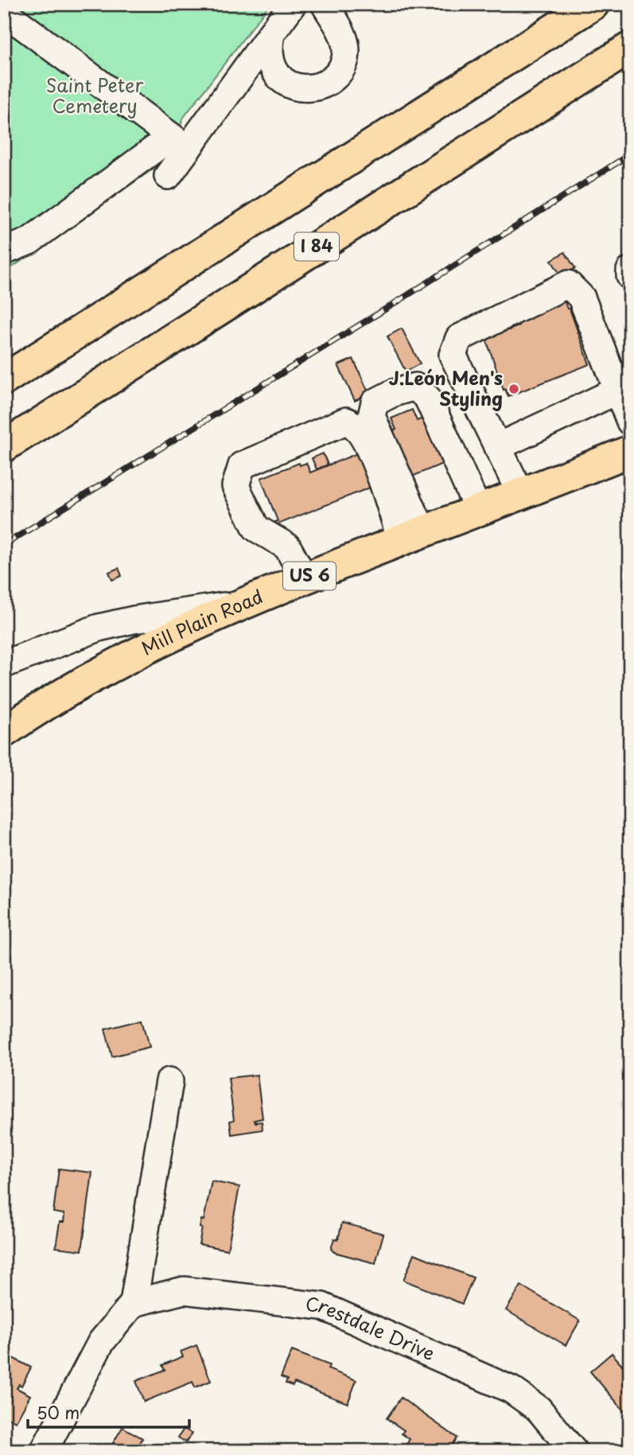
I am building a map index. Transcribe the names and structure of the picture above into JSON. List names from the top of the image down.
{
  "streets": {
    "main road": ["I 84", "US 6", "Mill Plain Road"],
    "street": ["Crestdale Drive"]
  },
  "parks": ["Saint Peter Cemetery"],
  "places": ["J.León Men's Styling"],
  "scale_bar": "50 m"
}
